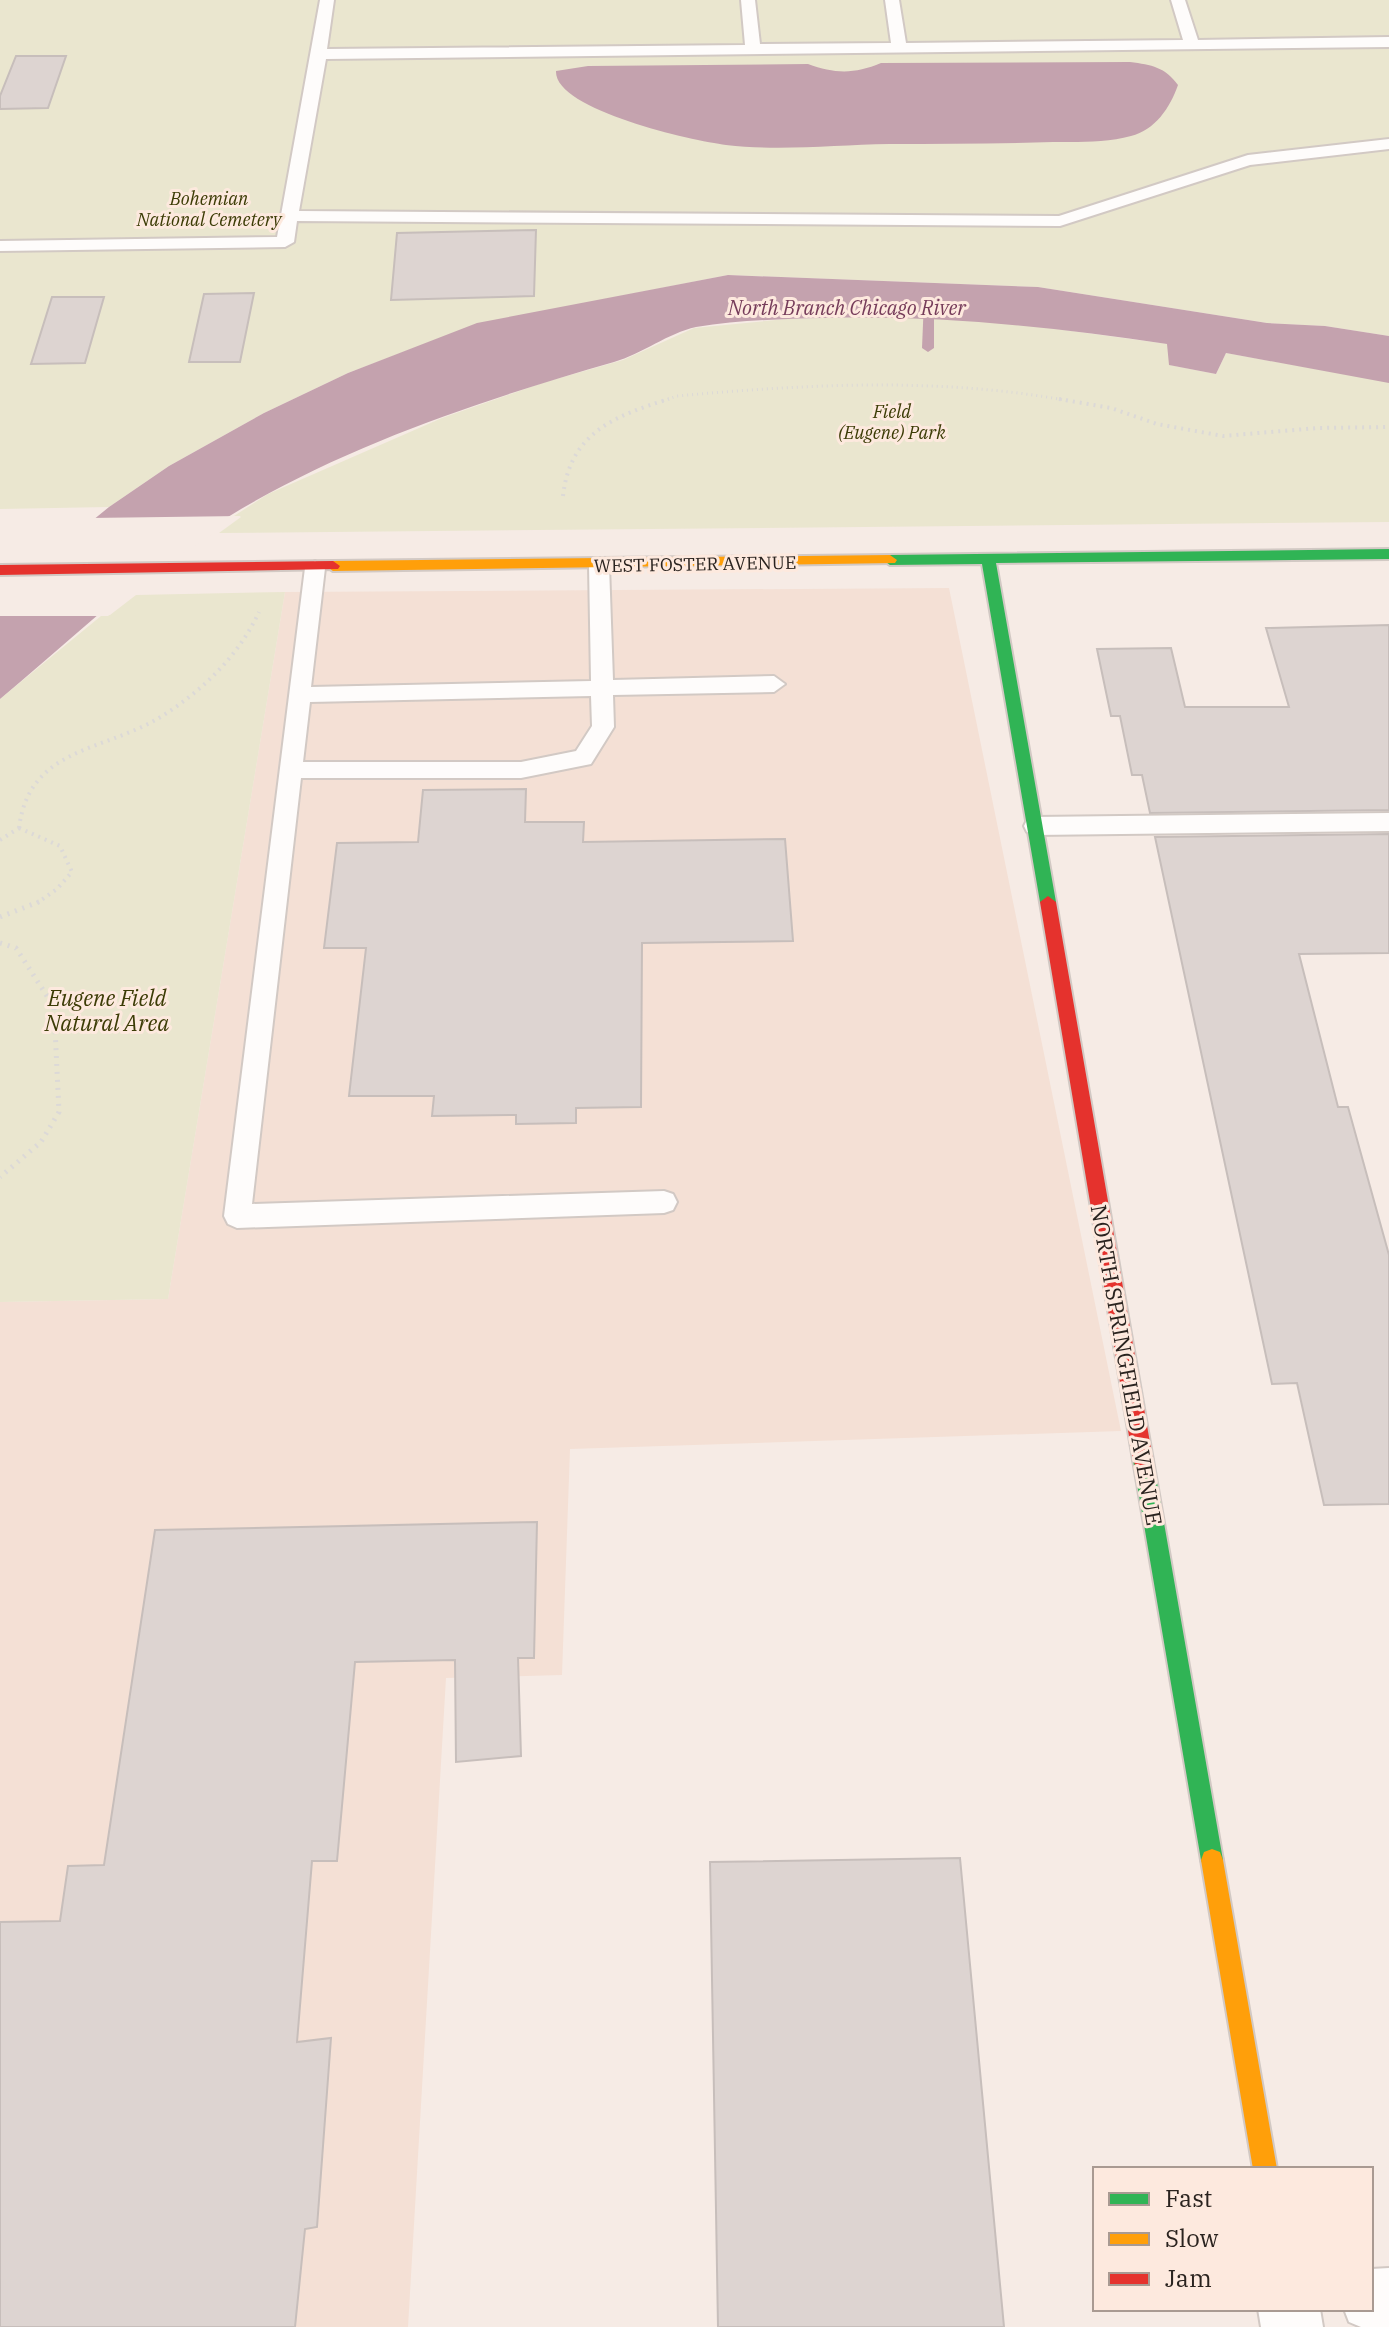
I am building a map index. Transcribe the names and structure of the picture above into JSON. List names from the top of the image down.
{
  "streets": {
    "main road": ["WEST FOSTER AVENUE", "NORTH SPRINGFIELD AVENUE"]
  },
  "crossings": [
    ["WEST FOSTER AVENUE", "NORTH SPRINGFIELD AVENUE"]
  ],
  "water": ["North Branch Chicago River"],
  "parks": ["Bohemian National Cemetery", "Field (Eugene) Park", "Eugene Field Natural Area"],
  "legend": ["Fast", "Slow", "Jam"]
}
